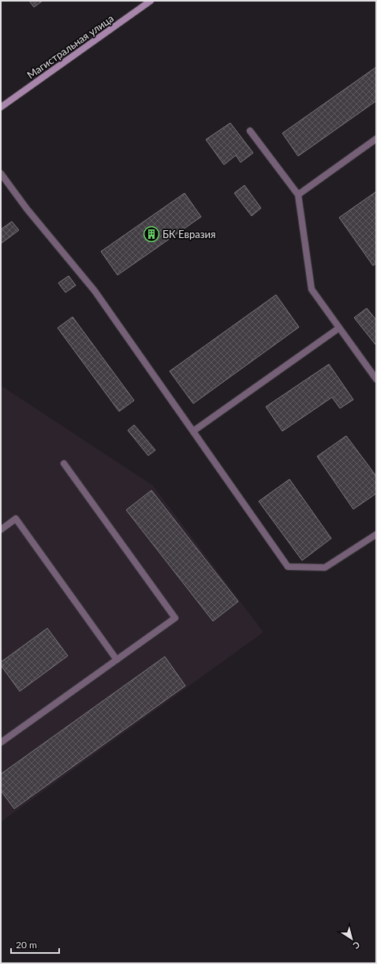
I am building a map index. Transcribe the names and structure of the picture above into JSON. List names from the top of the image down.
{
  "streets": {
    "street": ["Магистральная улица"]
  },
  "places": {
    "building": ["БК Евразия"]
  },
  "scale_bar": "20 m",
  "north": "bottom right"
}
